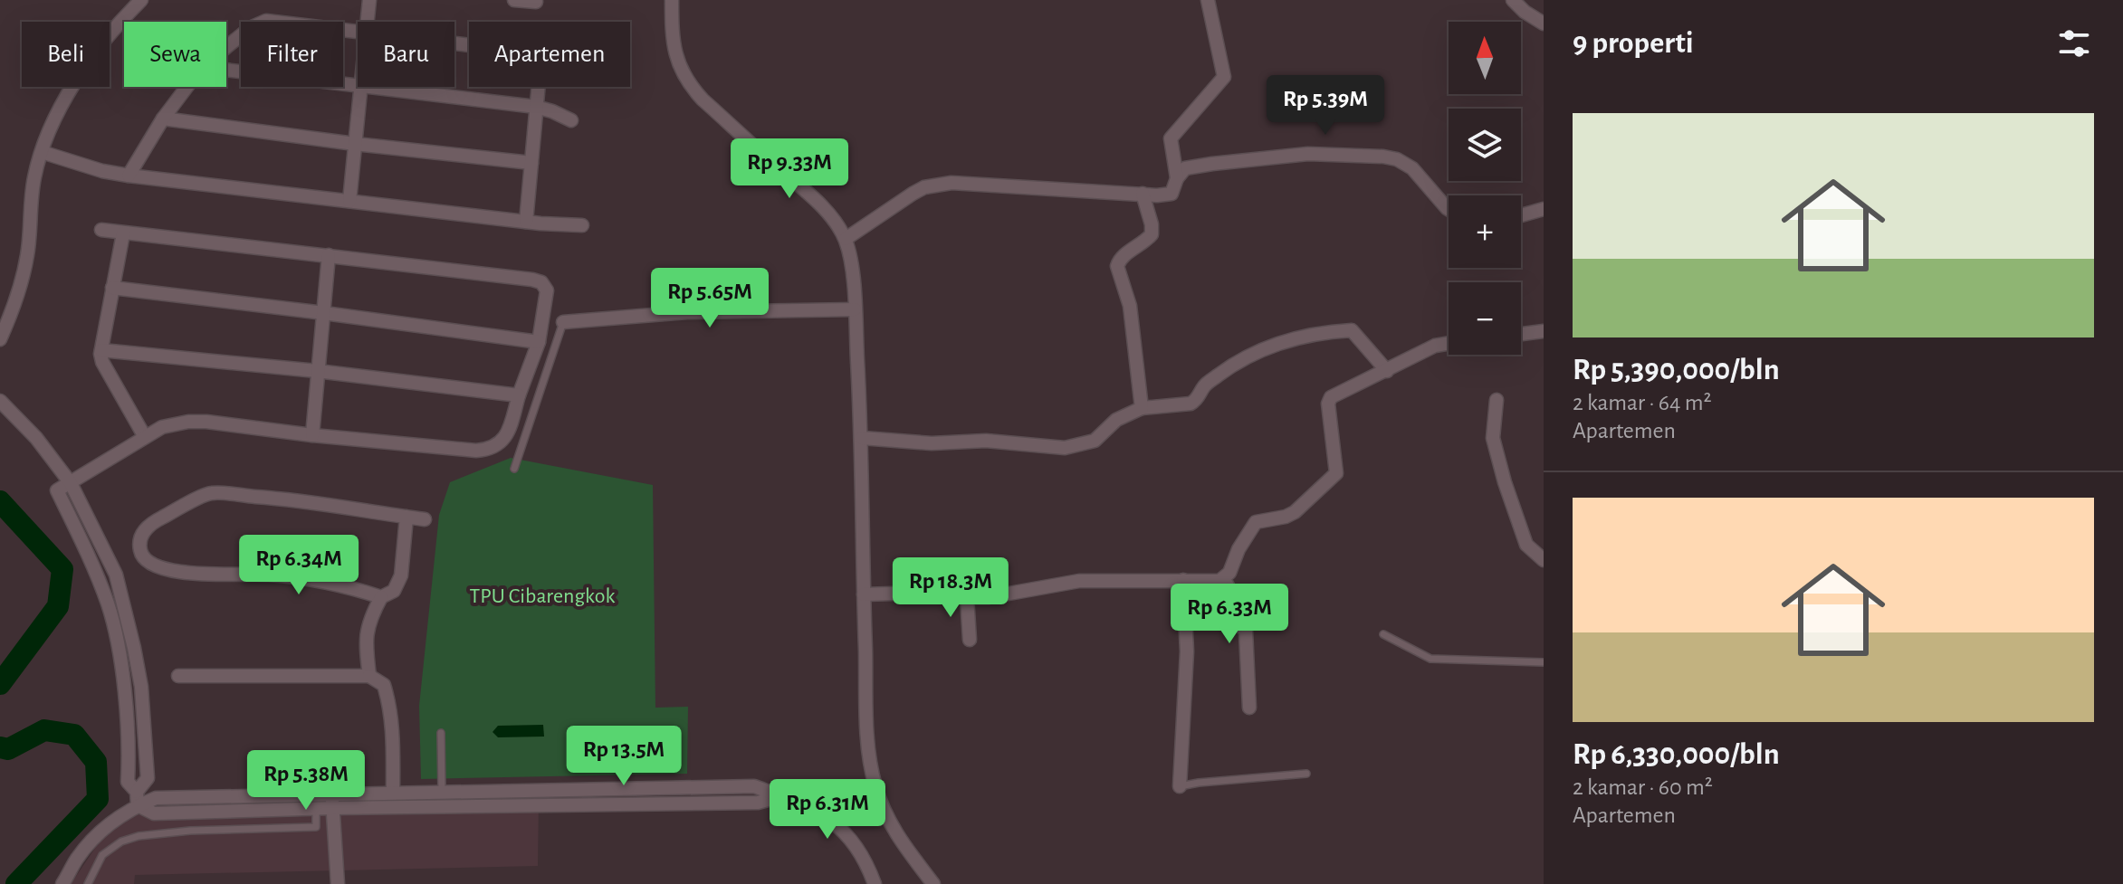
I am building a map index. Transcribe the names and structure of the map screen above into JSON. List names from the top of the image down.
{
  "parks": ["TPU Cibarengkok"],
  "north": "top",
  "page": {
    "heading": "9 properti",
    "map_buttons": ["+", "−"],
    "chip": [
      "Beli",
      "Sewa",
      "Filter",
      "Baru",
      "Apartemen"
    ],
    "price": [
      "Rp 5.39M",
      "Rp 9.33M",
      "Rp 5.65M",
      "Rp 6.34M",
      "Rp 18.3M",
      "Rp 6.33M",
      "Rp 13.5M",
      "Rp 5.38M",
      "Rp 6.31M"
    ],
    "list": [
      {
        "name": "Rp 5,390,000/bln",
        "note": "2 kamar · 64 m² · Apartemen"
      },
      {
        "name": "Rp 6,330,000/bln",
        "note": "2 kamar · 60 m² · Apartemen"
      }
    ]
  }
}
